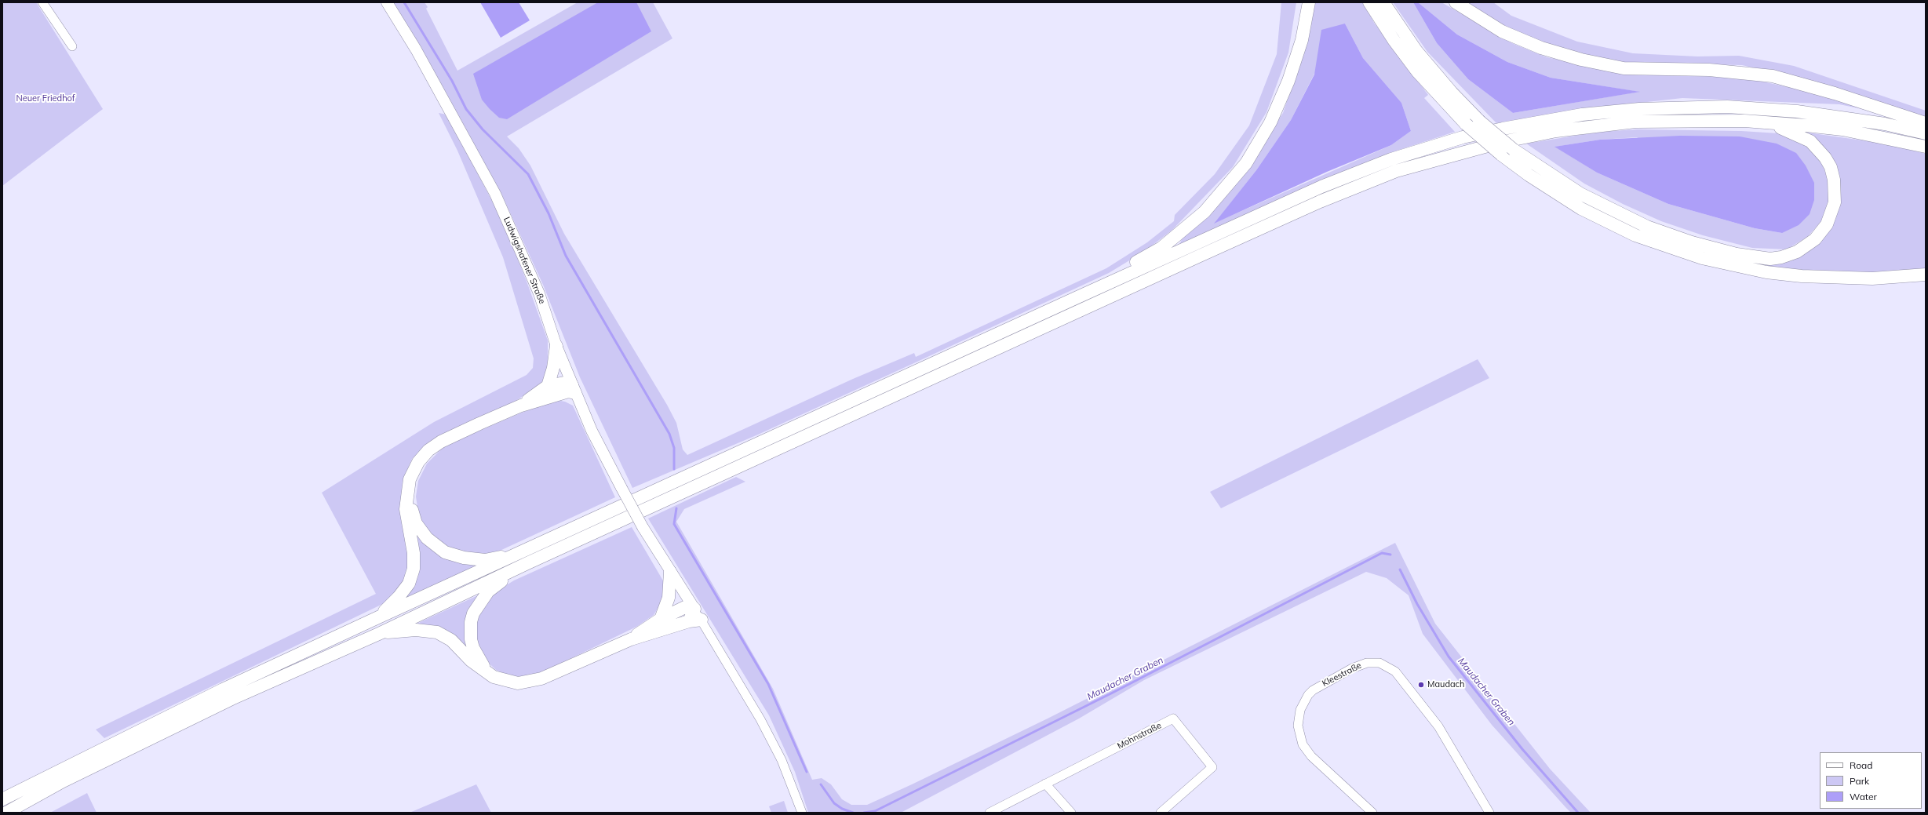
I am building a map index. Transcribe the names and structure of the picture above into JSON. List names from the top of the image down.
{
  "streets": {
    "main road": ["Ludwigshafener Straße"],
    "street": ["Kleestraße", "Mohnstraße"]
  },
  "water": ["Maudacher Graben"],
  "parks": ["Neuer Friedhof"],
  "places": ["Maudach"],
  "legend": ["Road", "Park", "Water"]
}
